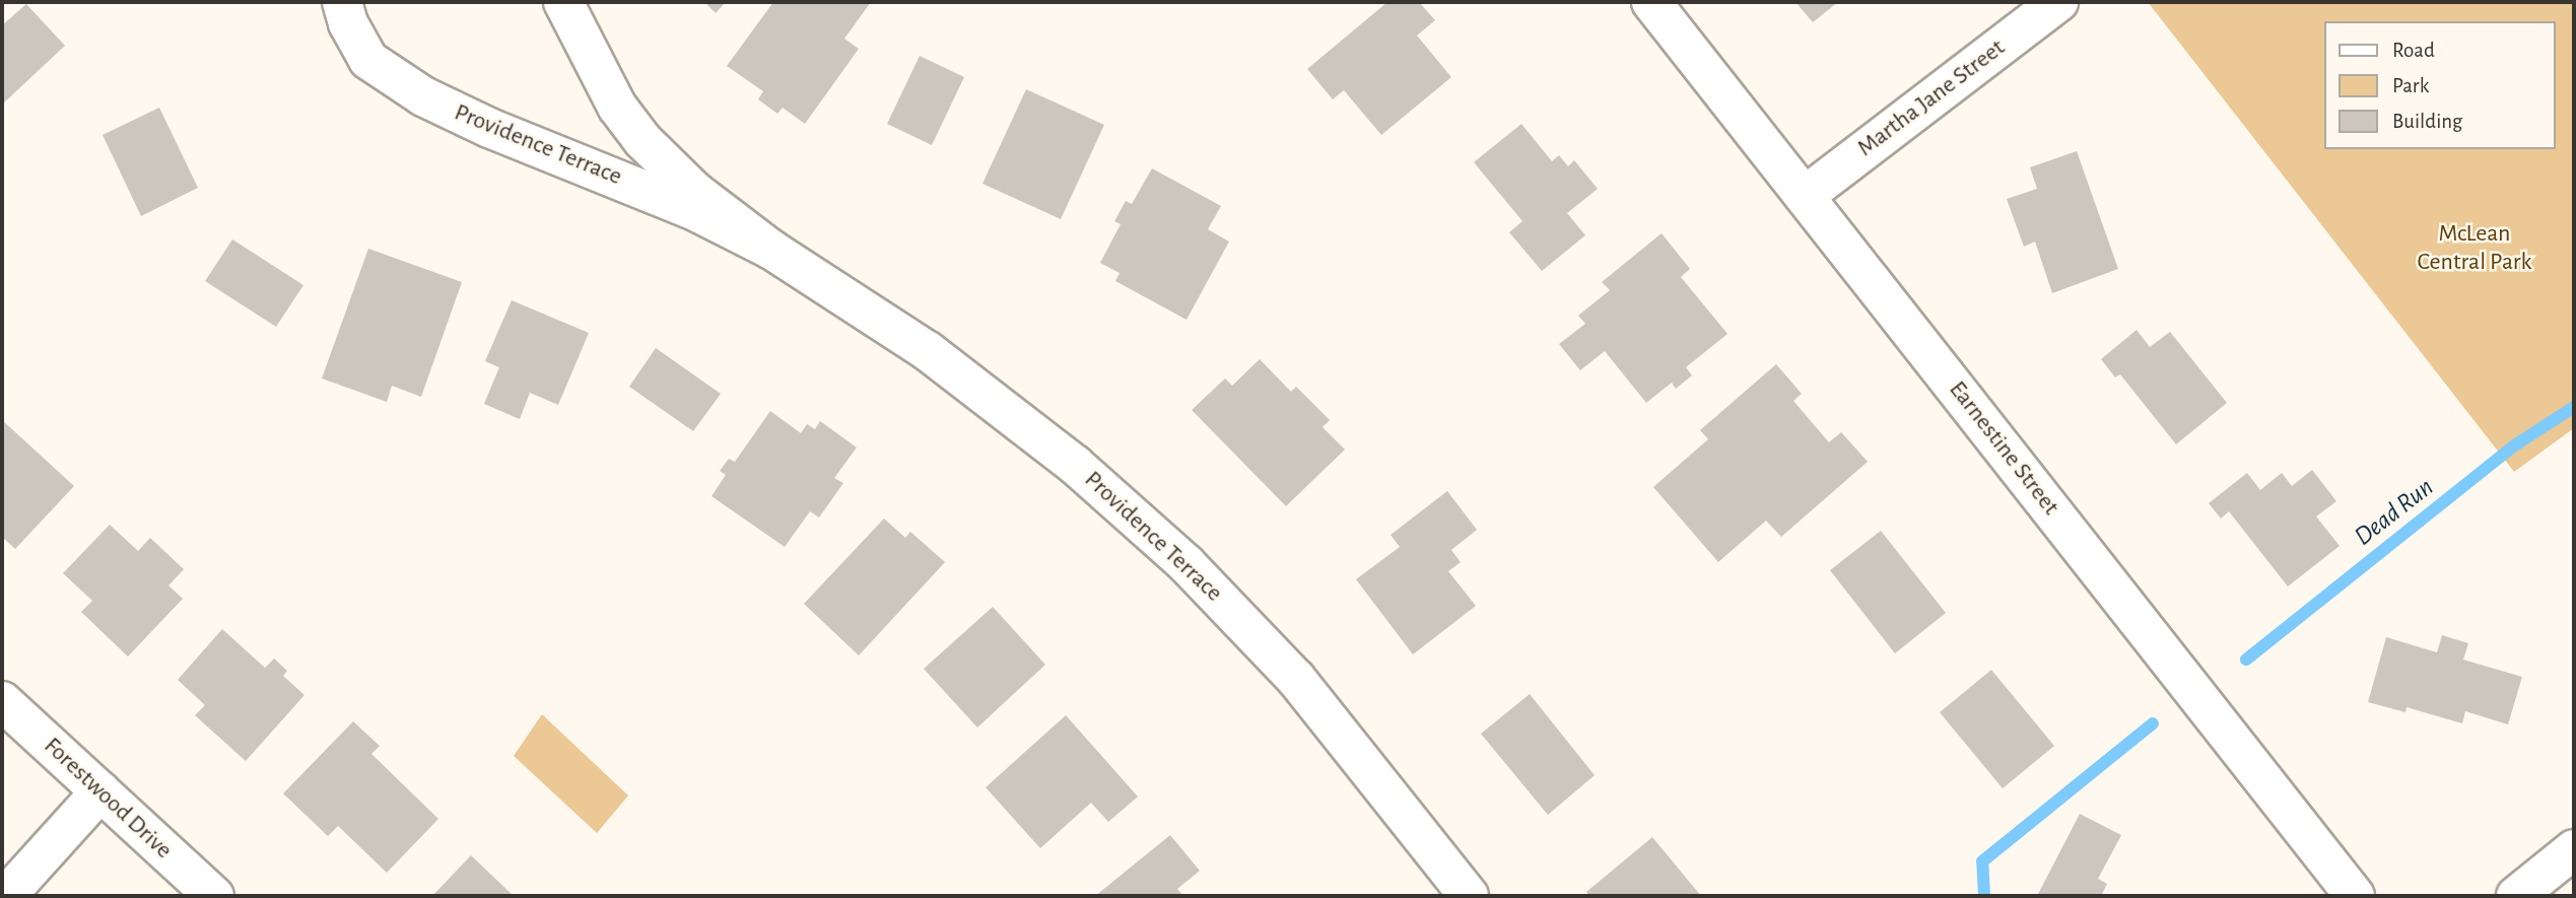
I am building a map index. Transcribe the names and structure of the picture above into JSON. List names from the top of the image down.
{
  "streets": {
    "street": [
      "Martha Jane Street",
      "Providence Terrace",
      "Earnestine Street",
      "Forestwood Drive"
    ]
  },
  "crossings": [
    ["Martha Jane Street", "Earnestine Street"]
  ],
  "water": ["Dead Run"],
  "parks": ["McLean Central Park"],
  "legend": ["Road", "Park", "Building"]
}
